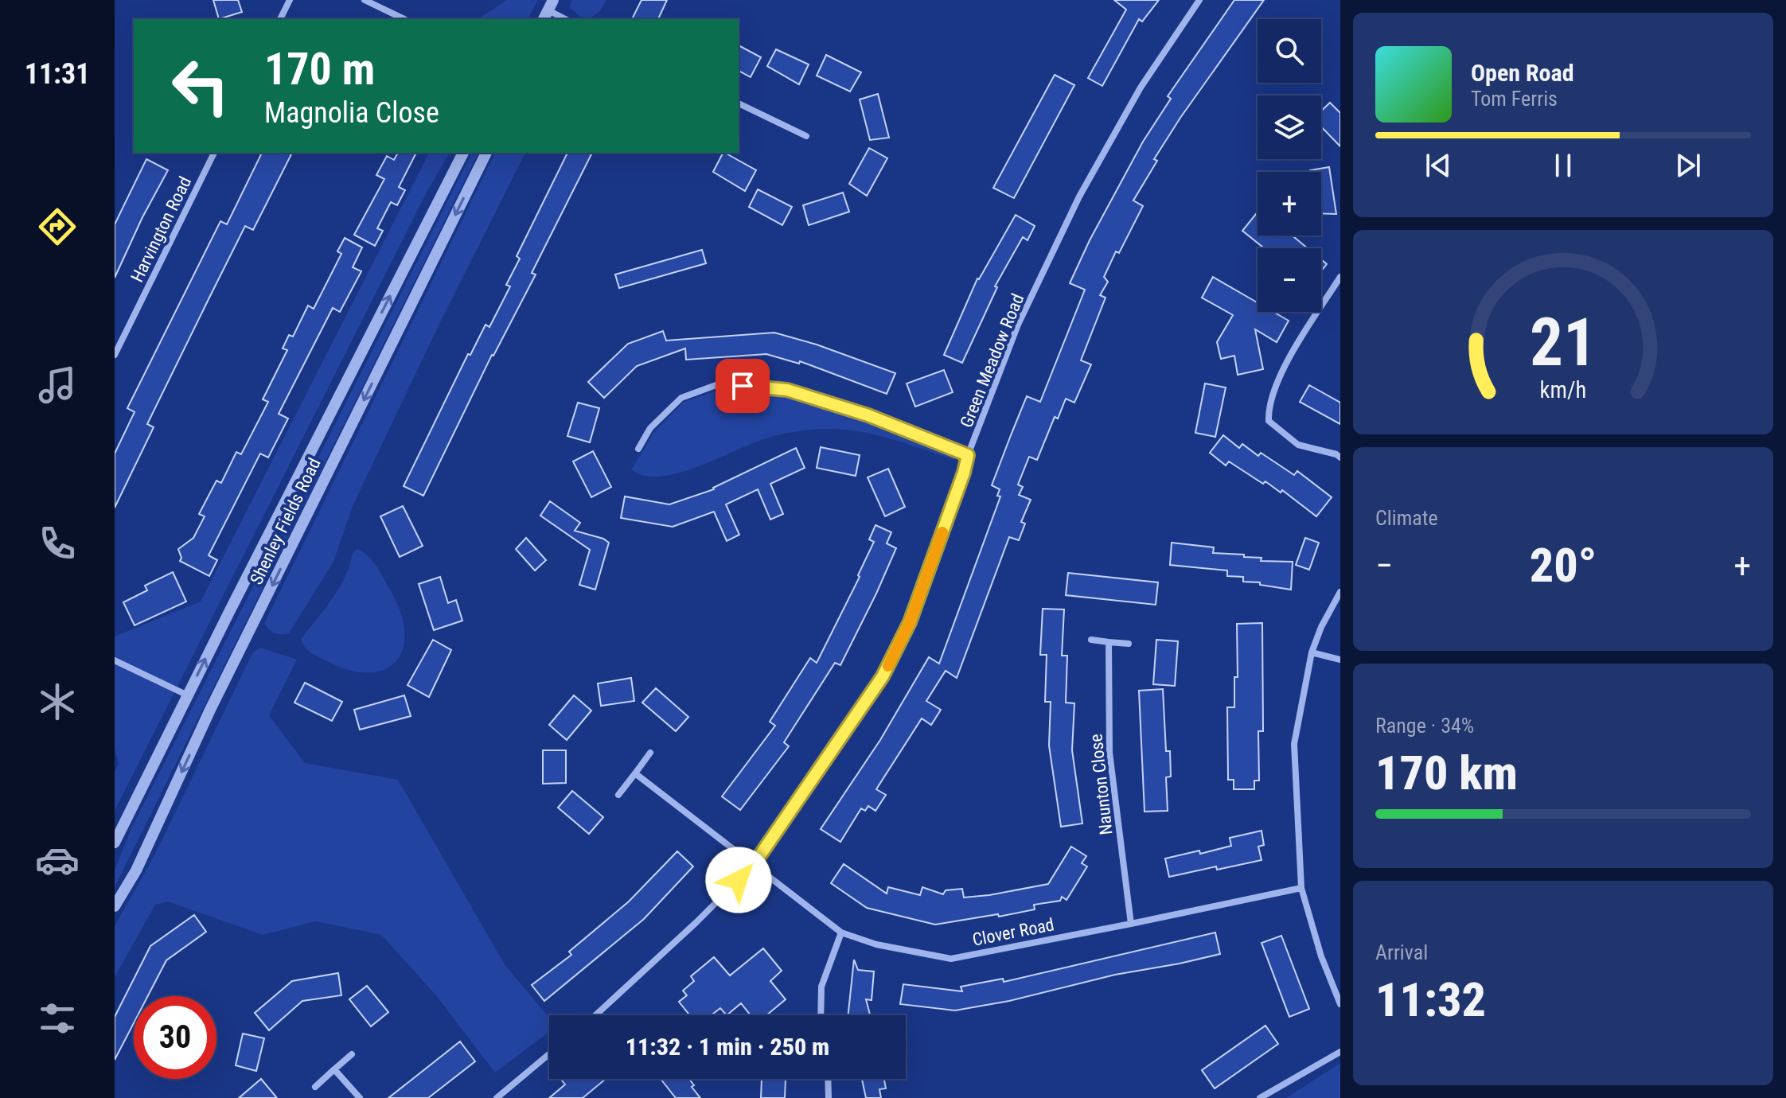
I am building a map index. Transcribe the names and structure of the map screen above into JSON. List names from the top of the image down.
{
  "streets": {
    "street": [
      "Harvington Road",
      "Green Meadow Road",
      "Shenley Fields Road",
      "Naunton Close",
      "Clover Road"
    ]
  },
  "crossings": [
    ["Green Meadow Road", "Clover Road"],
    ["Naunton Close", "Clover Road"]
  ],
  "page": {
    "tabs": "11:31",
    "map_buttons": ["+", "−"],
    "turn": ["170 m", "Magnolia Close"],
    "song": ["Open Road", "Tom Ferris"],
    "tile": [
      "Climate",
      ["Range · 34%", "170 km"],
      ["Arrival", "11:32"]
    ],
    "heat": ["−", "20°", "+"],
    "limit": "30",
    "trip": "11:32 · 1 min · 250 m",
    "gauge": ["21", "km/h"]
  }
}
